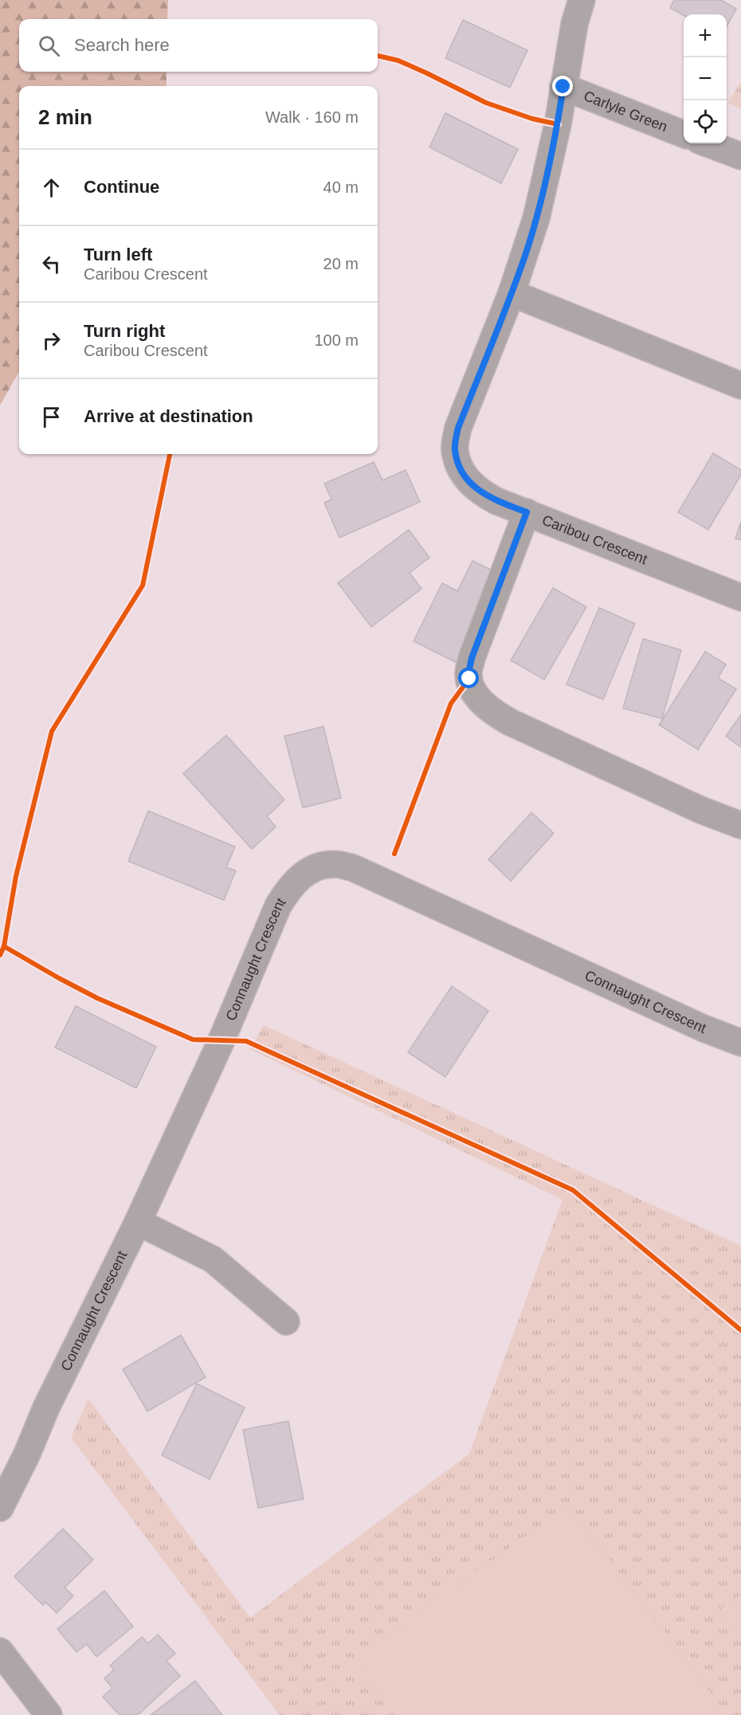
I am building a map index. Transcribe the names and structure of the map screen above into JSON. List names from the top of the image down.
{
  "streets": {
    "street": ["Carlyle Green", "Caribou Crescent", "Connaught Crescent"]
  },
  "crossings": [
    ["Carlyle Green", "Caribou Crescent"]
  ],
  "page": {
    "map_buttons": ["+", "−"],
    "search": "Search here",
    "heading": ["2 min", "Walk · 160 m"],
    "list": [
      ["Continue", "40 m"],
      ["Turn left", "Caribou Crescent", "20 m"],
      ["Turn right", "Caribou Crescent", "100 m"],
      "Arrive at destination"
    ]
  }
}
